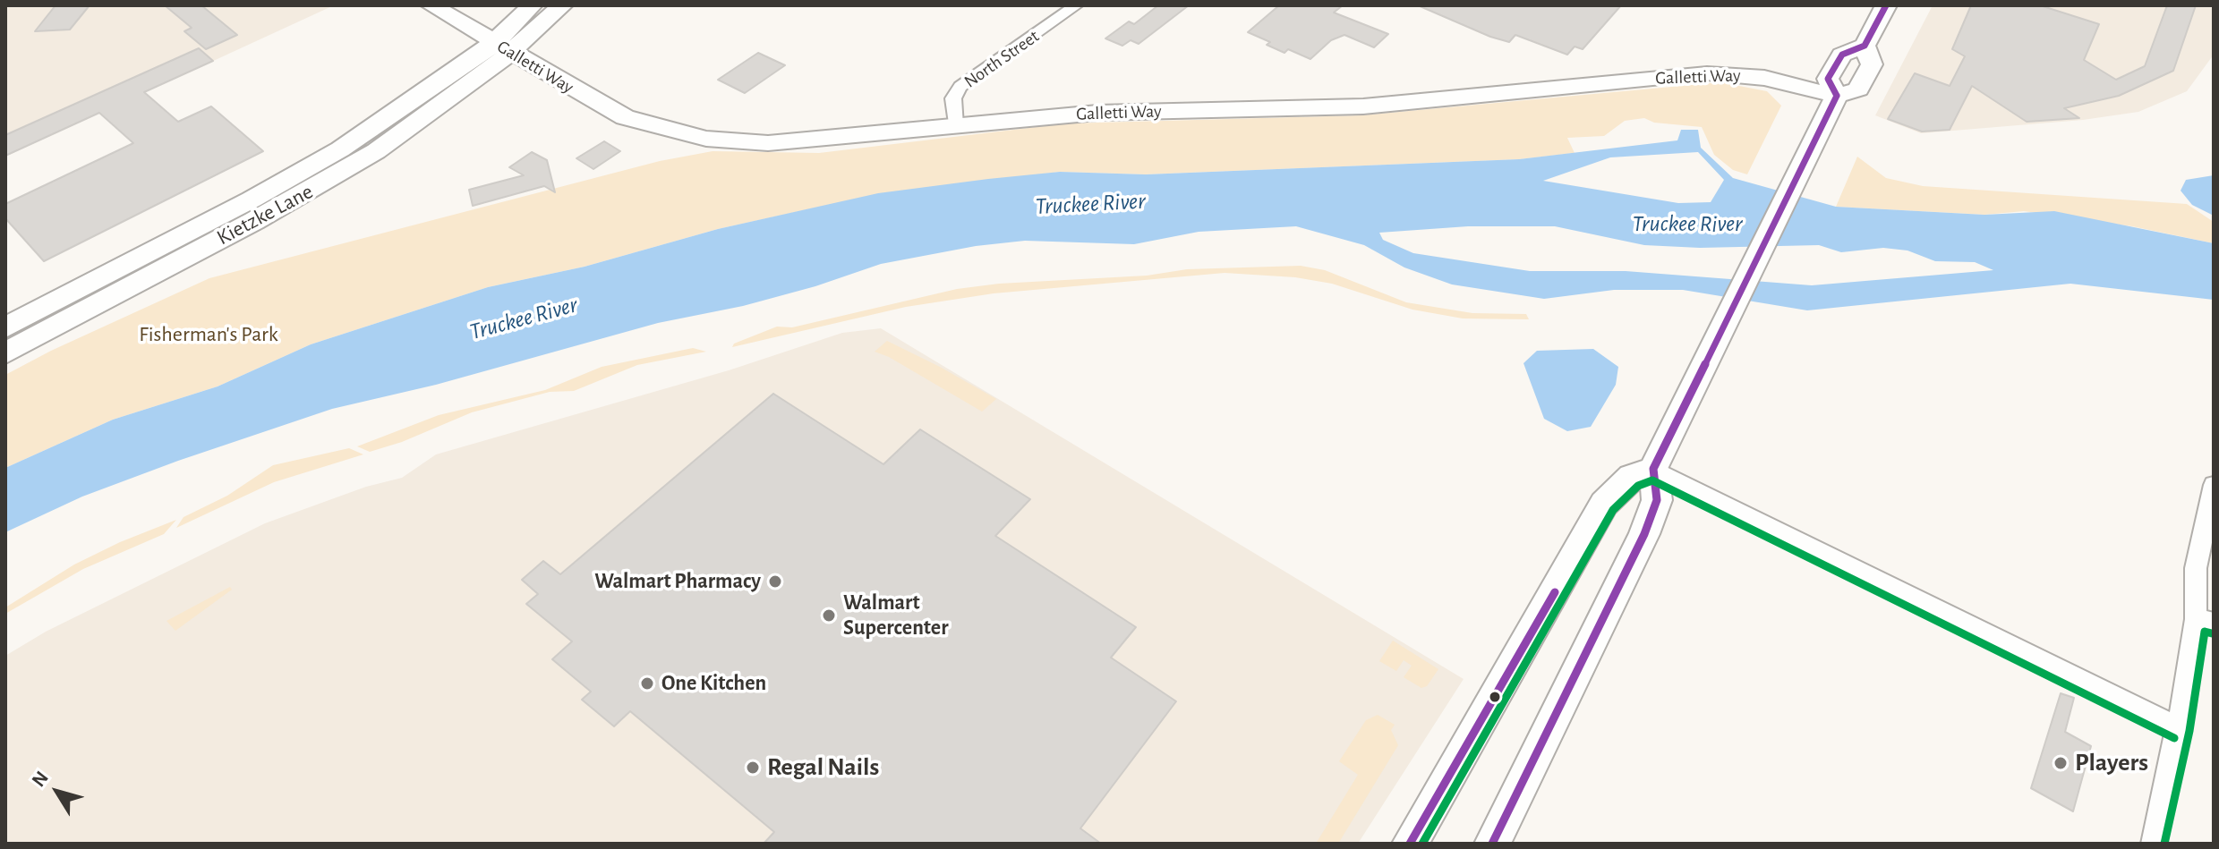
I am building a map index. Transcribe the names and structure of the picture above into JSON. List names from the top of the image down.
{
  "streets": {
    "main road": ["Galletti Way", "Kietzke Lane"],
    "street": ["North Street"]
  },
  "crossings": [
    ["North Street", "Galletti Way"],
    ["Galletti Way", "Kietzke Lane"]
  ],
  "water": ["Truckee River"],
  "parks": ["Fisherman's Park"],
  "places": [
    "Walmart Pharmacy",
    "Walmart Supercenter",
    "One Kitchen",
    "Players",
    "Regal Nails"
  ],
  "north": "top left"
}
